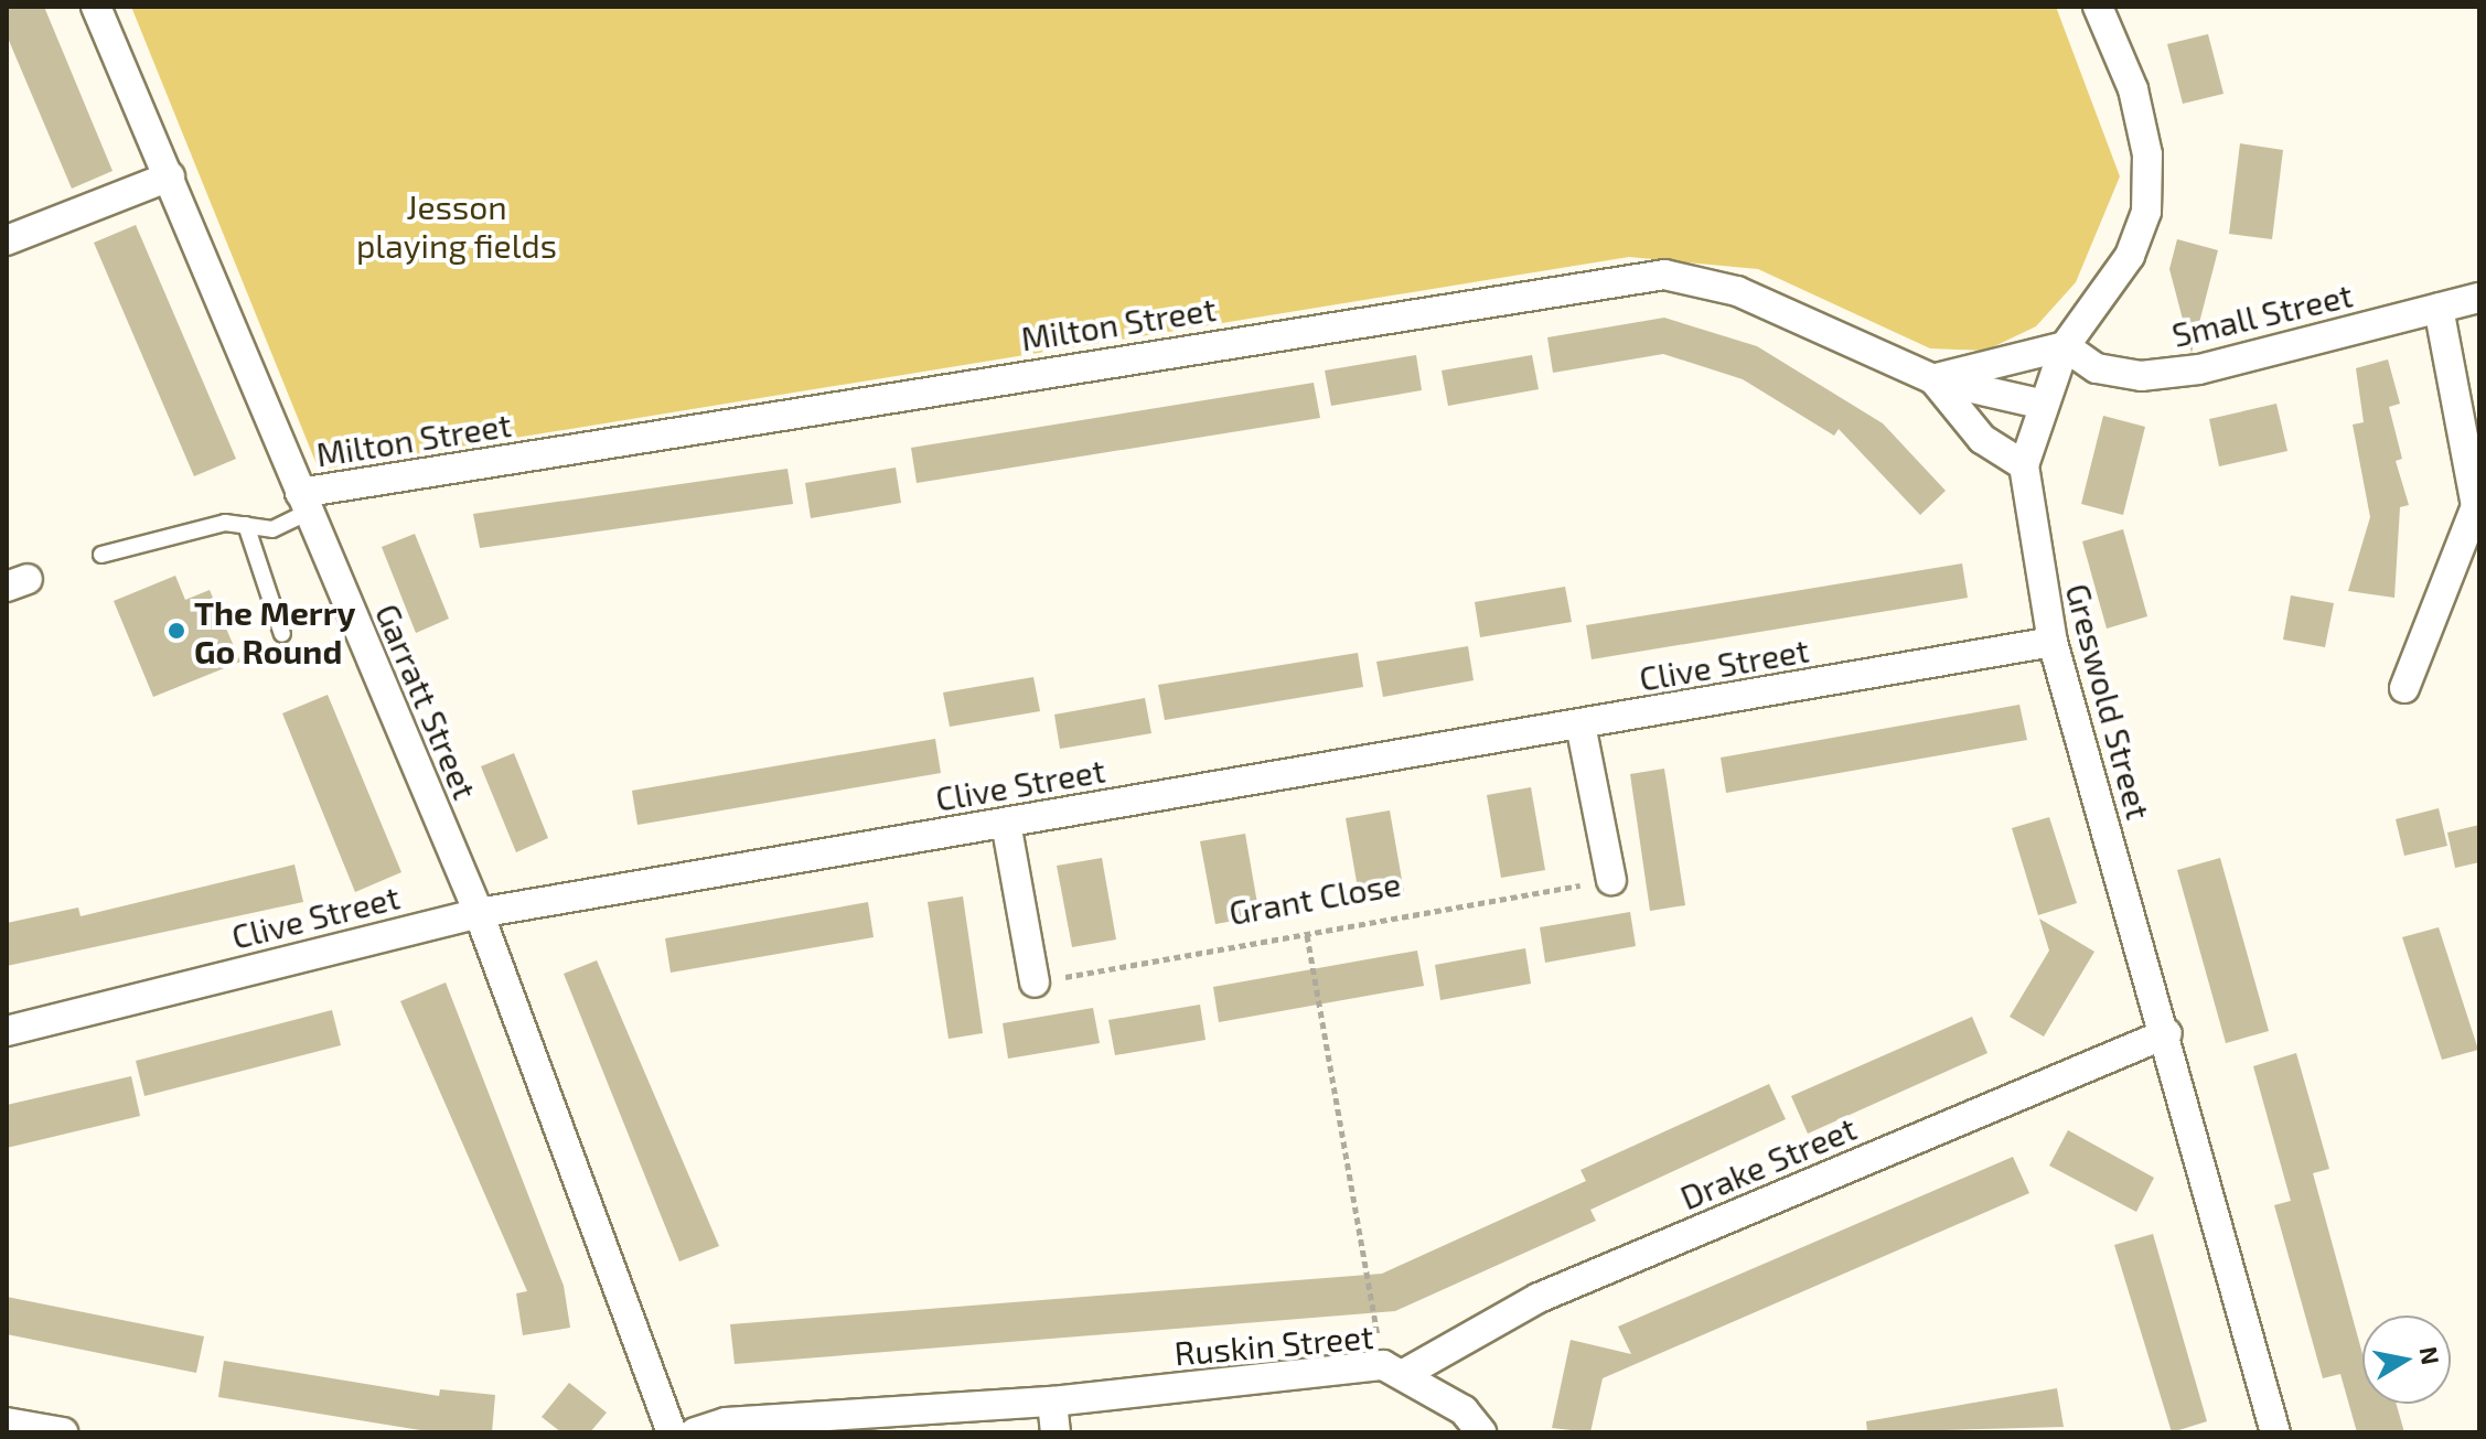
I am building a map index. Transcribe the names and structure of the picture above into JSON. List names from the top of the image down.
{
  "streets": {
    "street": [
      "Small Street",
      "Milton Street",
      "Clive Street",
      "Garratt Street",
      "Greswold Street",
      "Drake Street",
      "Ruskin Street"
    ],
    "path": ["Grant Close"]
  },
  "crossings": [
    ["Small Street", "Greswold Street"],
    ["Milton Street", "Garratt Street"],
    ["Milton Street", "Greswold Street"],
    ["Clive Street", "Garratt Street"],
    ["Clive Street", "Greswold Street"],
    ["Greswold Street", "Drake Street"],
    ["Drake Street", "Ruskin Street"]
  ],
  "parks": ["Jesson playing fields"],
  "places": ["The Merry Go Round"],
  "north": "right"
}
